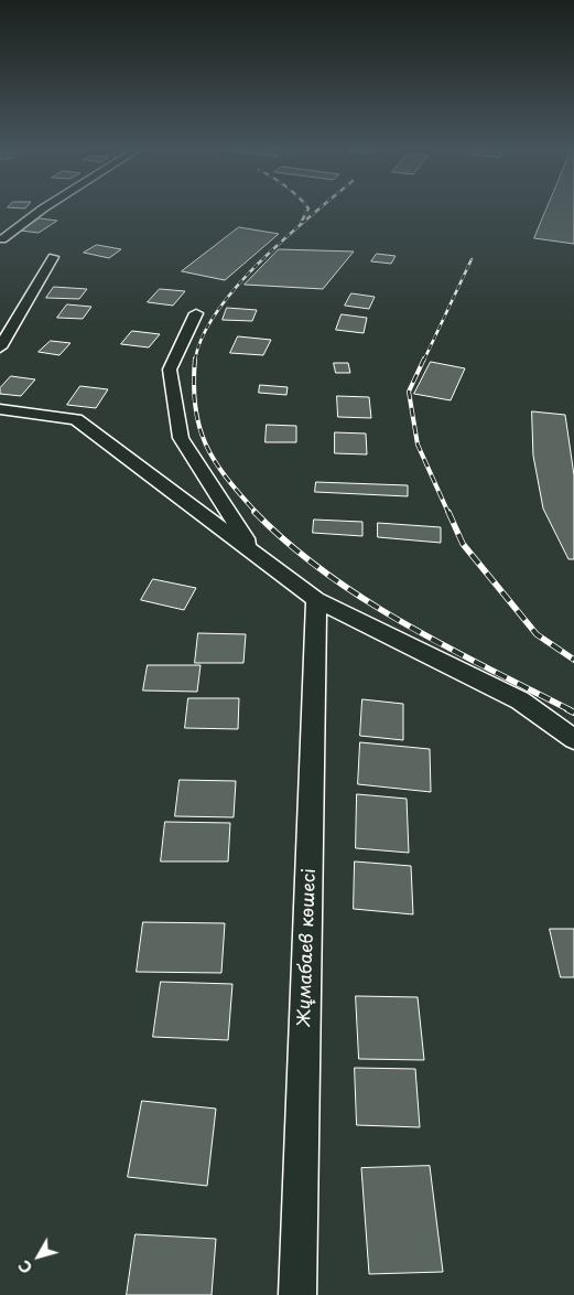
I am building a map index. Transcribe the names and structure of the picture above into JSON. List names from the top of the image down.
{
  "streets": {
    "street": ["Жұмабаев көшесі"]
  },
  "north": "bottom left"
}
